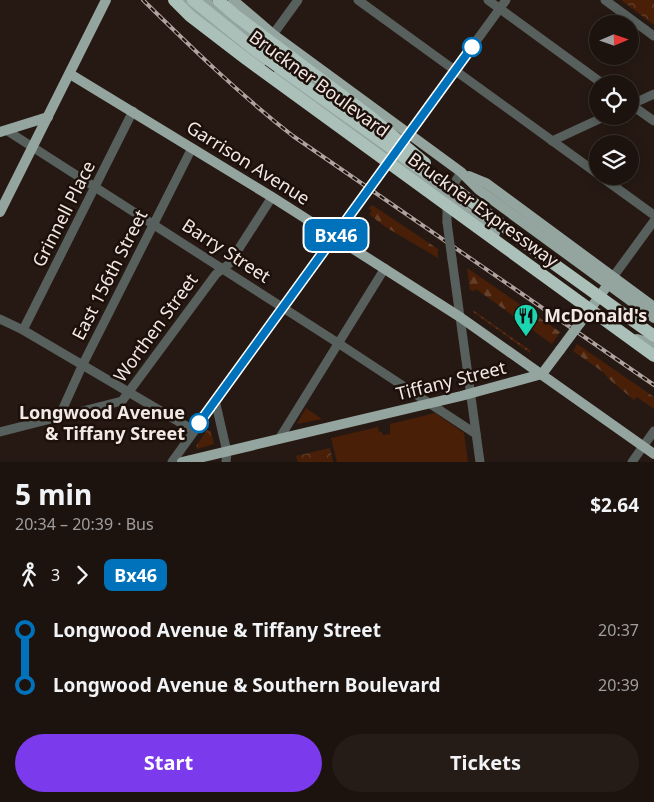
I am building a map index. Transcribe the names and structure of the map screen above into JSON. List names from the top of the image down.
{
  "streets": {
    "highway": ["Bruckner Expressway"],
    "main road": [
      "Bruckner Boulevard",
      "Garrison Avenue",
      "Barry Street",
      "Tiffany Street"
    ],
    "street": ["Grinnell Place", "East 156th Street", "Worthen Street"]
  },
  "crossings": [
    ["Bruckner Boulevard", "Bruckner Expressway"],
    ["Garrison Avenue", "Grinnell Place"],
    ["Garrison Avenue", "East 156th Street"],
    ["Garrison Avenue", "Worthen Street"],
    ["Garrison Avenue", "Tiffany Street"],
    ["Grinnell Place", "Barry Street"],
    ["Barry Street", "East 156th Street"],
    ["Barry Street", "Worthen Street"],
    ["Barry Street", "Tiffany Street"],
    ["East 156th Street", "Worthen Street"]
  ],
  "places": {
    "restaurant": ["McDonald's"],
    "other": ["Longwood Avenue & Tiffany Street"]
  },
  "lines": ["bus line Bx46"],
  "north": "right",
  "page": {
    "on_map": "Bx46",
    "heading": ["5 min", "20:34 – 20:39 · Bus", "$2.64"],
    "legs": ["3", "Bx46"],
    "list": [
      {
        "name": "Longwood Avenue & Tiffany Street",
        "value": "20:37"
      },
      {
        "name": "Longwood Avenue & Southern Boulevard",
        "value": "20:39"
      }
    ],
    "buttons": ["Start", "Tickets"]
  }
}
